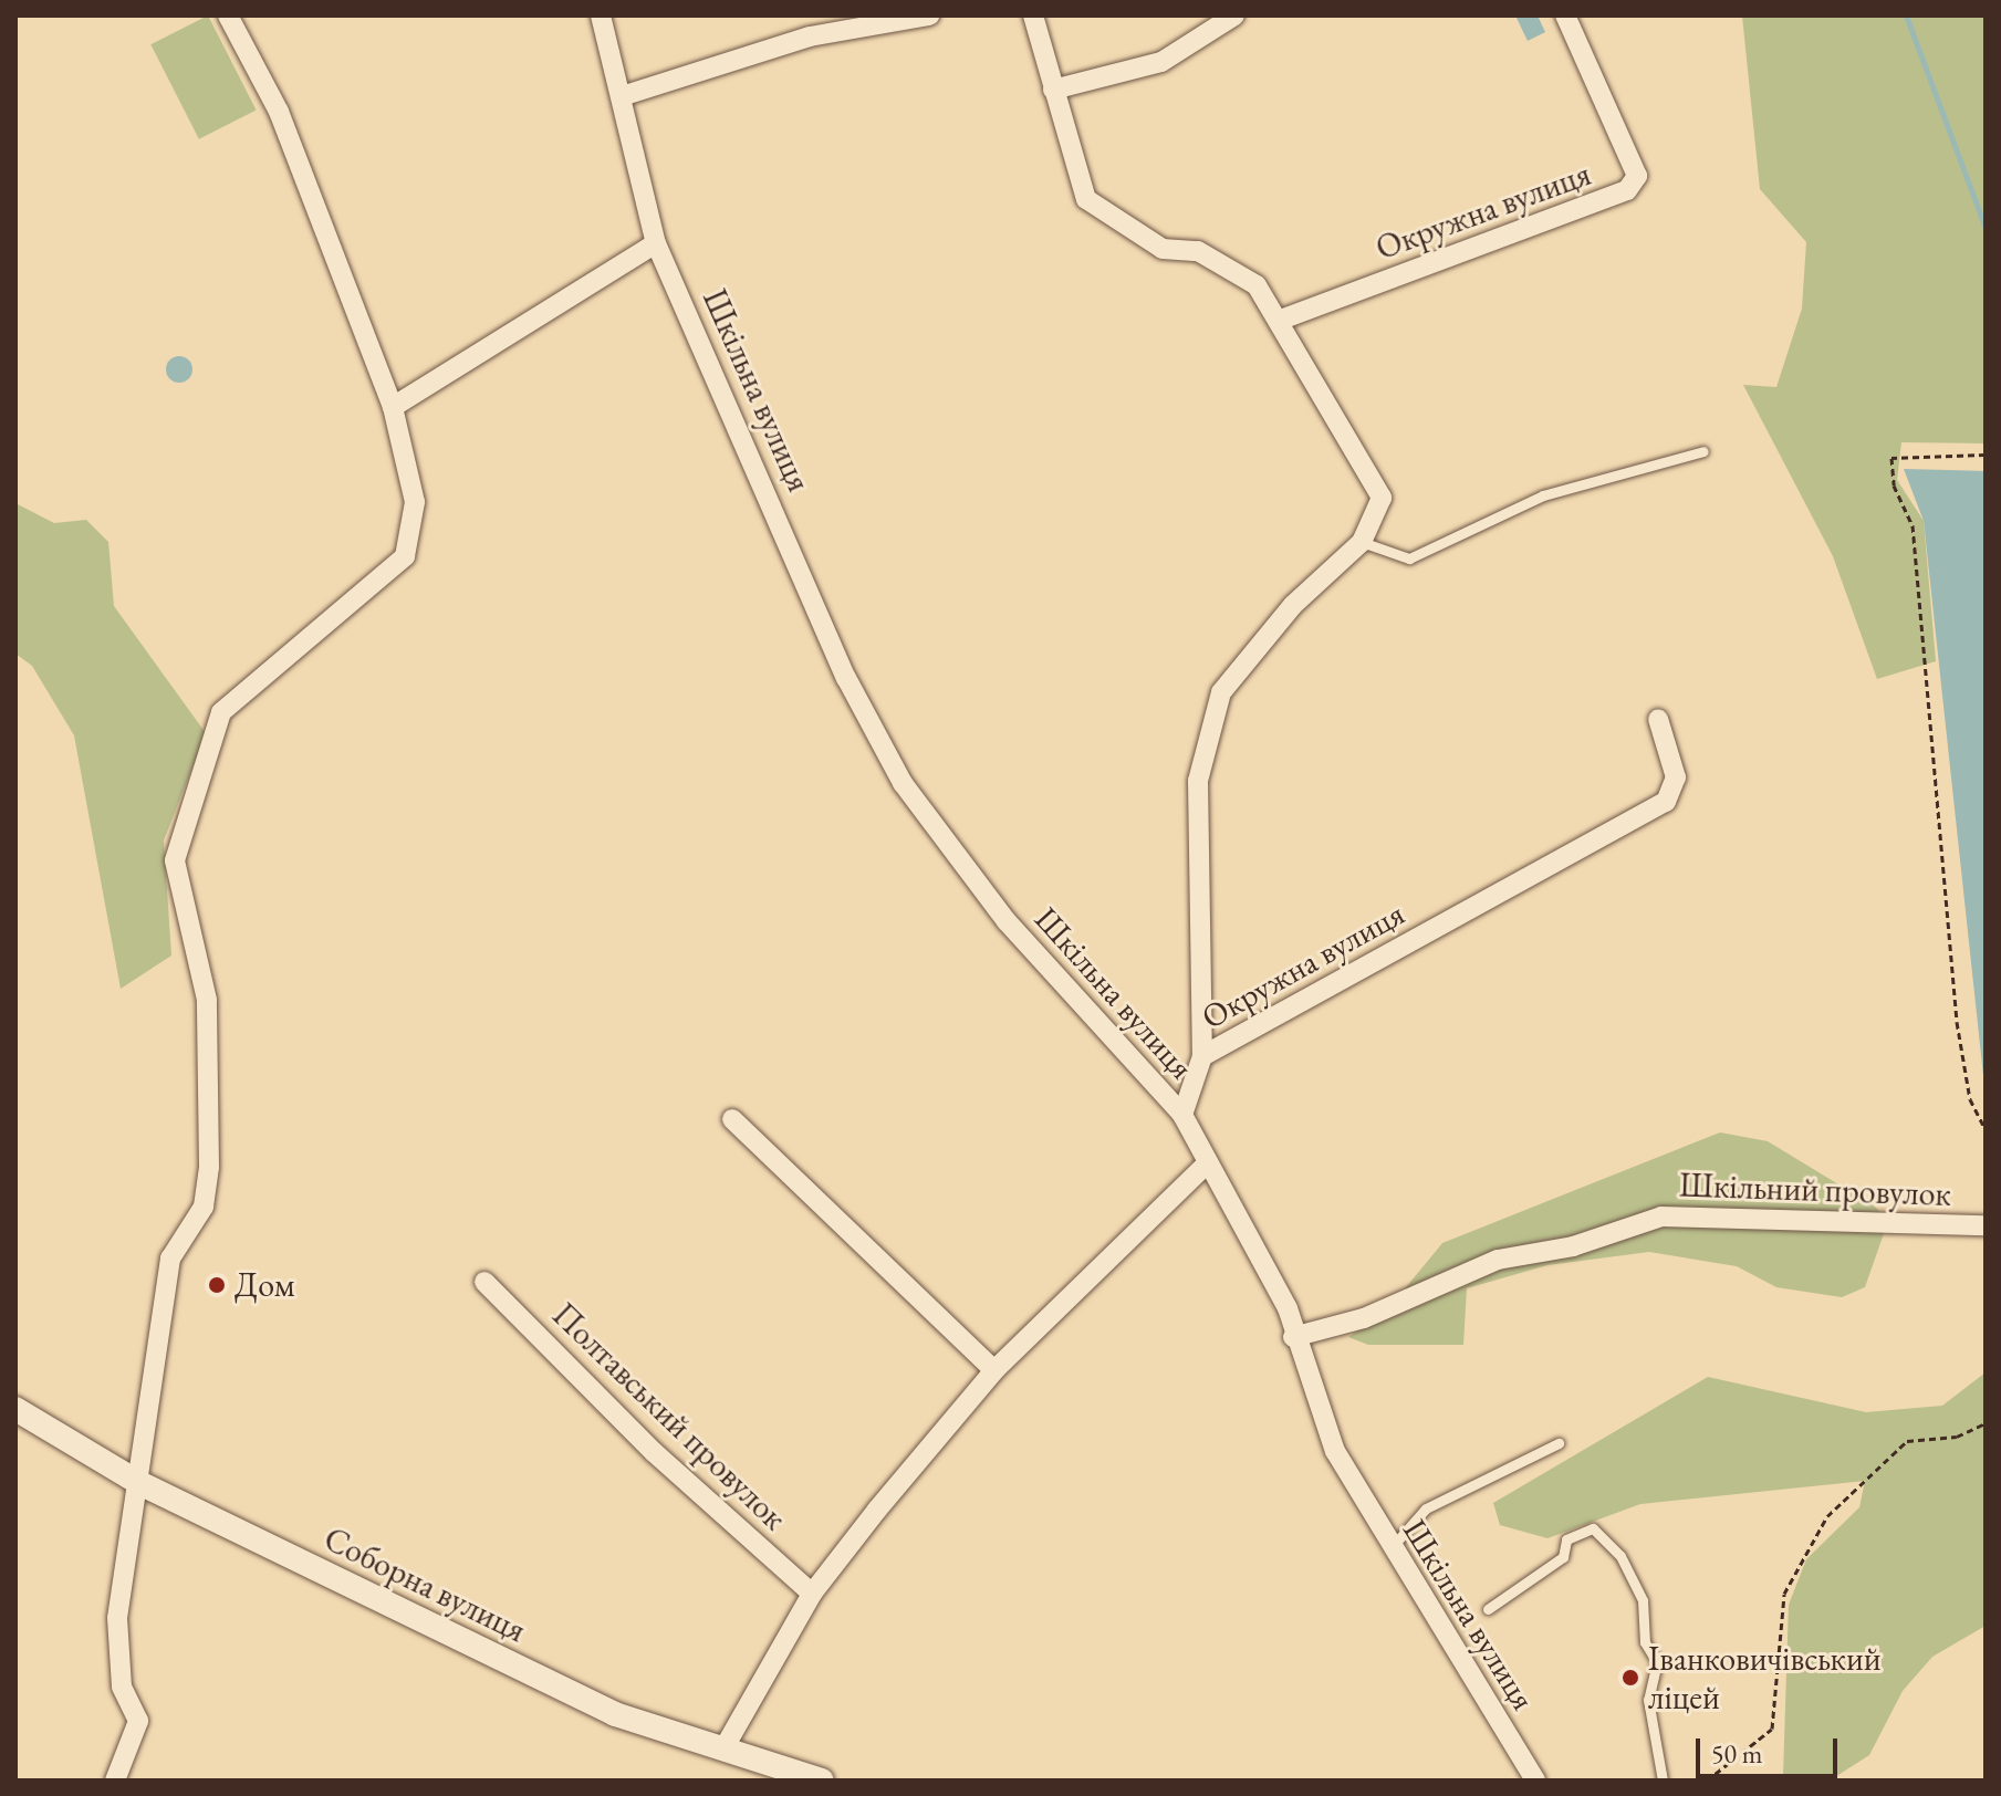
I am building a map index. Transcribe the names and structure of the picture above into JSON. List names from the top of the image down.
{
  "streets": {
    "street": [
      "Окружна вулиця",
      "Шкільна вулиця",
      "Шкільний провулок",
      "Полтавський провулок",
      "Соборна вулиця"
    ]
  },
  "crossings": [
    ["Шкільна вулиця", "Шкільний провулок"]
  ],
  "places": ["Дом", "Іванковичівський ліцей"],
  "scale_bar": "50 m"
}
